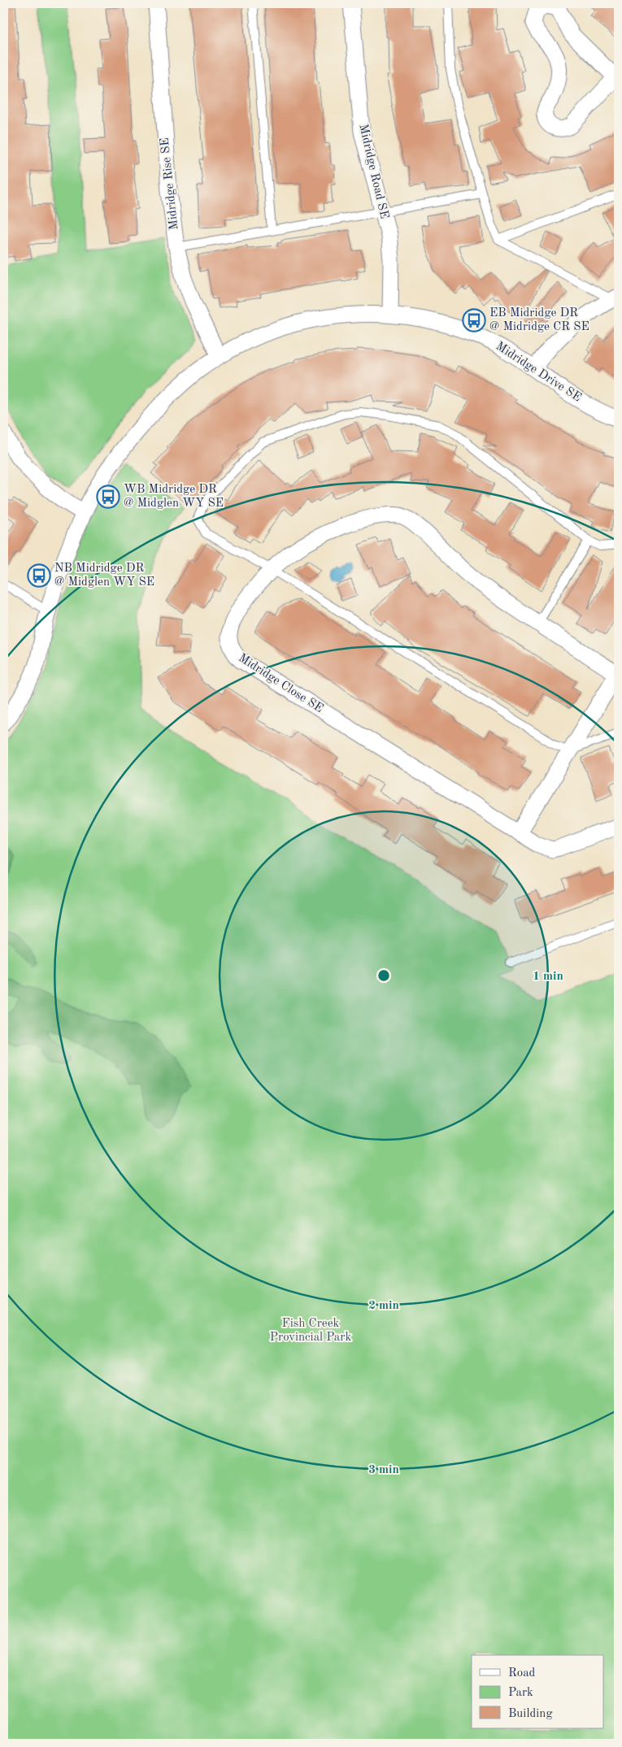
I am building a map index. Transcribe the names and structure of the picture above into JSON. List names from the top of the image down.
{
  "streets": {
    "street": [
      "Midridge Road SE",
      "Midridge Rise SE",
      "Midridge Drive SE",
      "Midridge Close SE"
    ]
  },
  "crossings": [
    ["Midridge Road SE", "Midridge Drive SE"],
    ["Midridge Rise SE", "Midridge Drive SE"]
  ],
  "parks": ["Fish Creek Provincial Park"],
  "places": {
    "bus stop": ["EB Midridge DR @ Midridge CR SE", "WB Midridge DR @ Midglen WY SE", "NB Midridge DR @ Midglen WY SE"]
  },
  "legend": ["Road", "Park", "Building"],
  "rings": ["1 min", "2 min", "3 min"]
}
